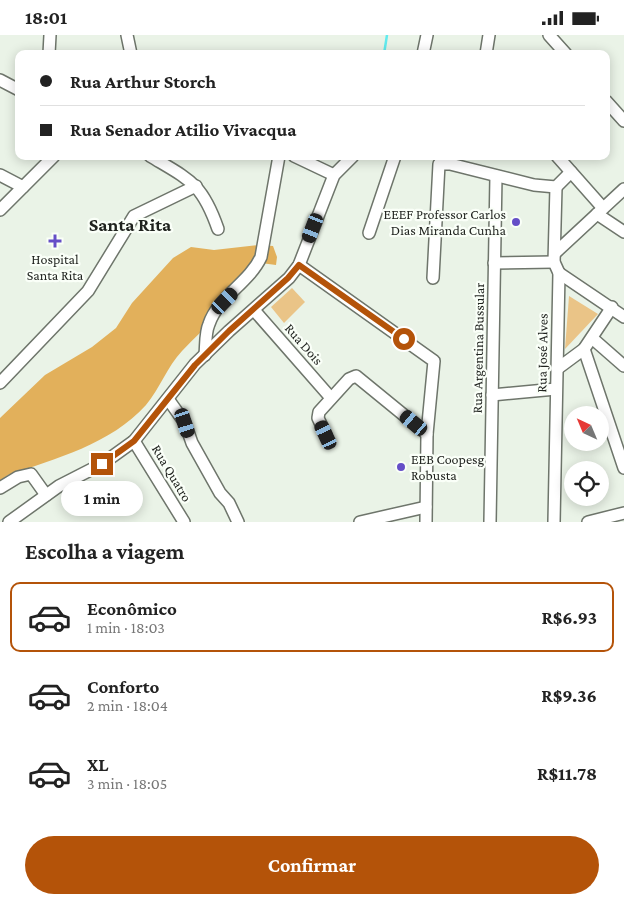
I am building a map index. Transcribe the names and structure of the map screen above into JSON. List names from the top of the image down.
{
  "streets": {
    "street": [
      "Rua Dois",
      "Rua Argentina Bussular",
      "Rua José Alves",
      "Rua Quatro"
    ]
  },
  "districts": ["Santa Rita"],
  "places": {
    "other": ["EEEF Professor Carlos Dias Miranda Cunha", "EEB Coopesg Robusta"],
    "health": ["Hospital Santa Rita"]
  },
  "north": "top left",
  "page": {
    "status": "18:01",
    "banner": ["Rua Arthur Storch", "Rua Senador Atilio Vivacqua"],
    "bubble": "1 min",
    "heading": "Escolha a viagem",
    "list": [
      {
        "name": "Econômico",
        "note": "1 min · 18:03",
        "value": "R$6.93"
      },
      {
        "name": "Conforto",
        "note": "2 min · 18:04",
        "value": "R$9.36"
      },
      {
        "name": "XL",
        "note": "3 min · 18:05",
        "value": "R$11.78"
      }
    ],
    "buttons": "Confirmar"
  }
}
